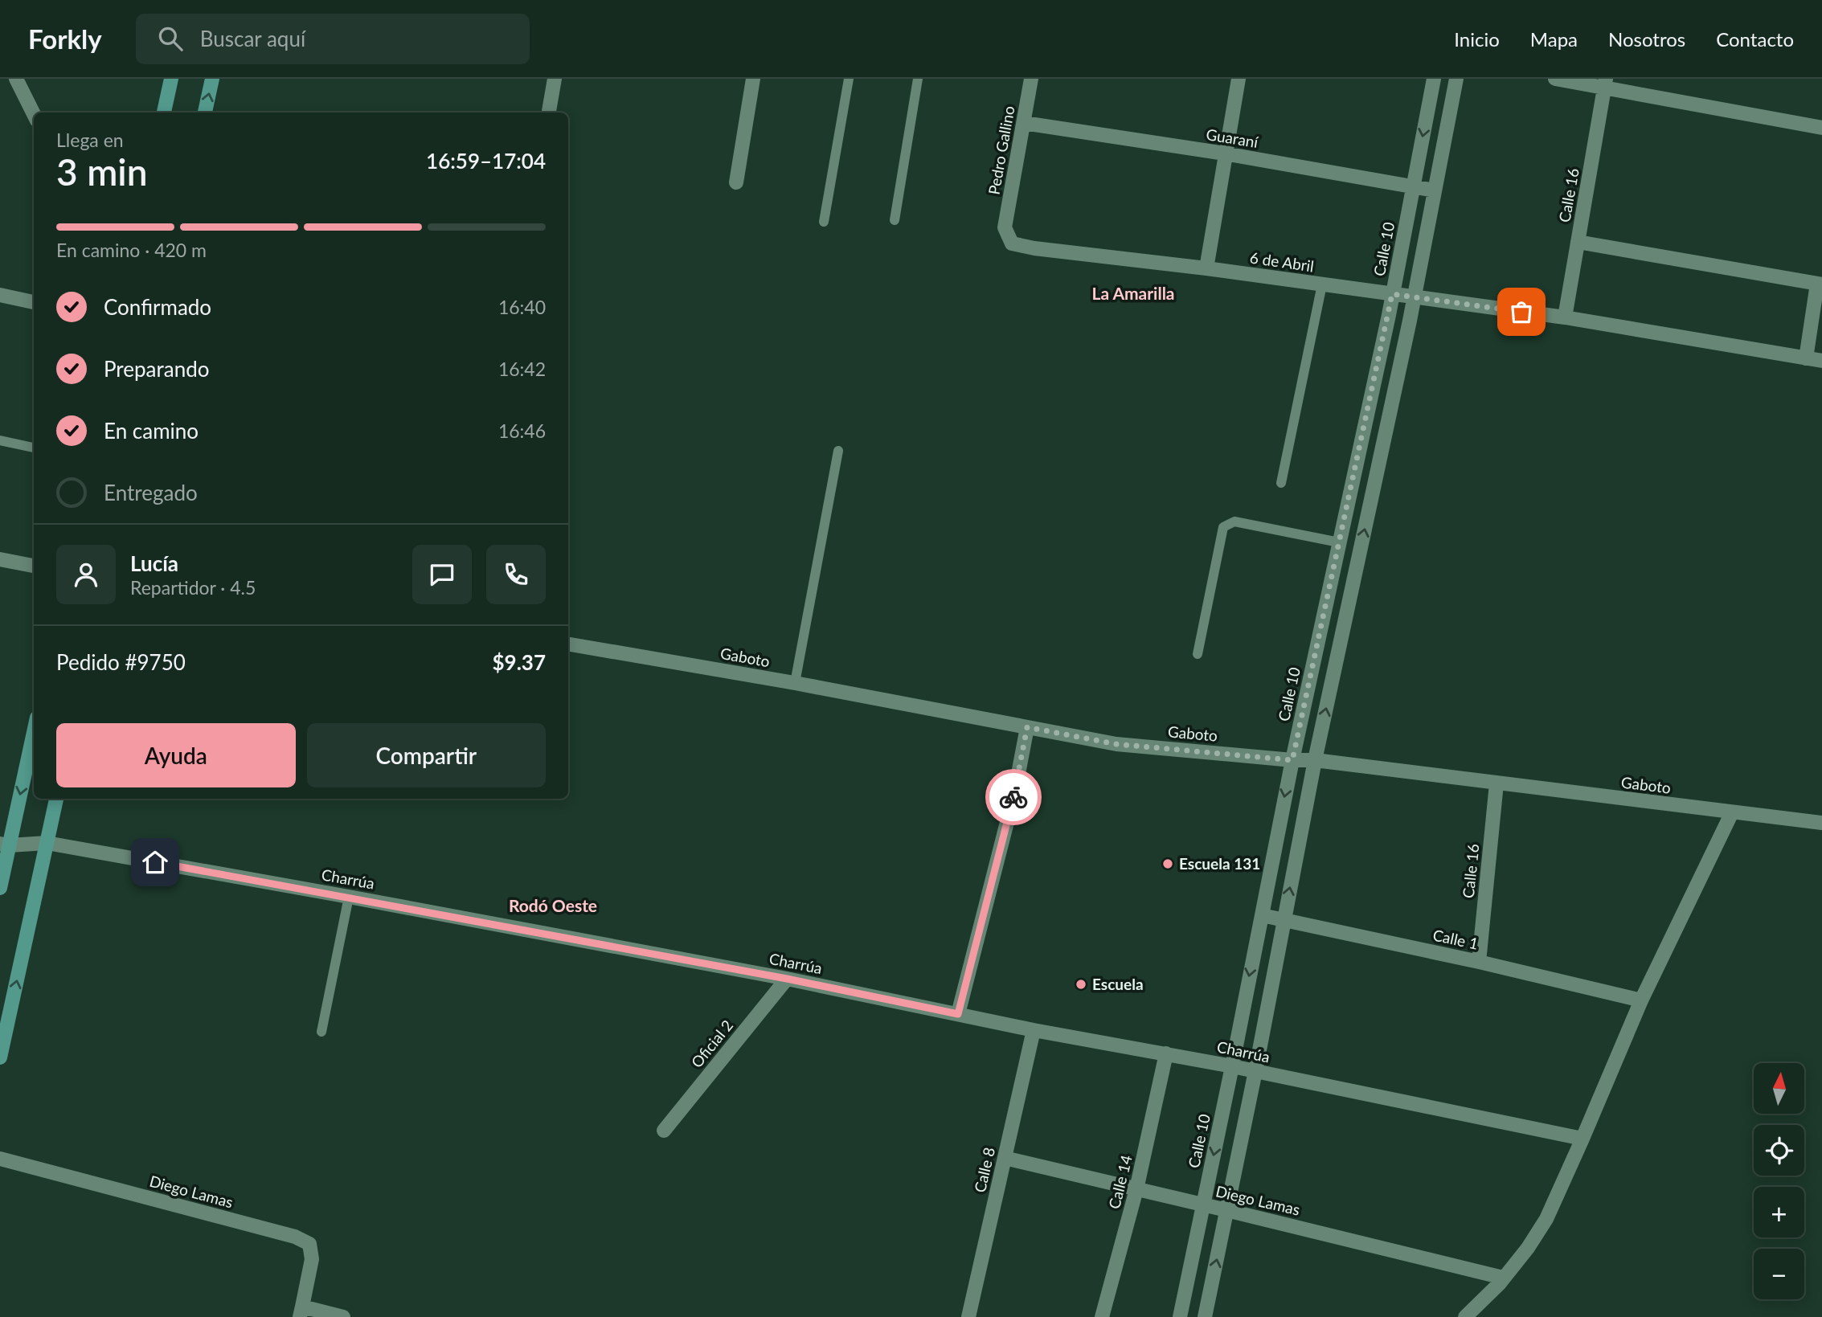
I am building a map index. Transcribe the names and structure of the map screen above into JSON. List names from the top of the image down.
{
  "streets": {
    "street": [
      "Guaraní",
      "Pedro Gallino",
      "Calle 16",
      "Calle 10",
      "6 de Abril",
      "Gaboto",
      "Charrúa",
      "Calle 1",
      "Oficial 2",
      "Calle 8",
      "Calle 14",
      "Diego Lamas"
    ]
  },
  "crossings": [
    ["Guaraní", "Pedro Gallino"],
    ["Guaraní", "Calle 10"],
    ["Pedro Gallino", "6 de Abril"],
    ["Calle 16", "6 de Abril"],
    ["Calle 16", "Gaboto"],
    ["Calle 16", "Calle 1"],
    ["Calle 10", "6 de Abril"],
    ["Calle 10", "Gaboto"],
    ["Calle 10", "Charrúa"],
    ["Calle 10", "Calle 1"],
    ["Calle 10", "Diego Lamas"],
    ["Charrúa", "Oficial 2"],
    ["Charrúa", "Calle 8"],
    ["Charrúa", "Calle 14"],
    ["Calle 8", "Diego Lamas"],
    ["Calle 14", "Diego Lamas"]
  ],
  "districts": ["La Amarilla", "Rodó Oeste"],
  "places": ["Escuela 131", "Escuela"],
  "north": "top",
  "page": {
    "header": "Forkly",
    "search": "Buscar aquí",
    "nav": [
      "Inicio",
      "Mapa",
      "Nosotros",
      "Contacto"
    ],
    "heading": ["3 min", "Llega en", "16:59–17:04"],
    "panel": [
      "Lucía",
      "Repartidor · 4.5",
      "Pedido #9750",
      "$9.37"
    ],
    "bar": "En camino · 420 m",
    "list": [
      ["Confirmado", "16:40"],
      ["Preparando", "16:42"],
      ["En camino", "16:46"],
      "Entregado"
    ],
    "buttons": ["Ayuda", "Compartir"],
    "map_buttons": ["+", "−"]
  }
}
